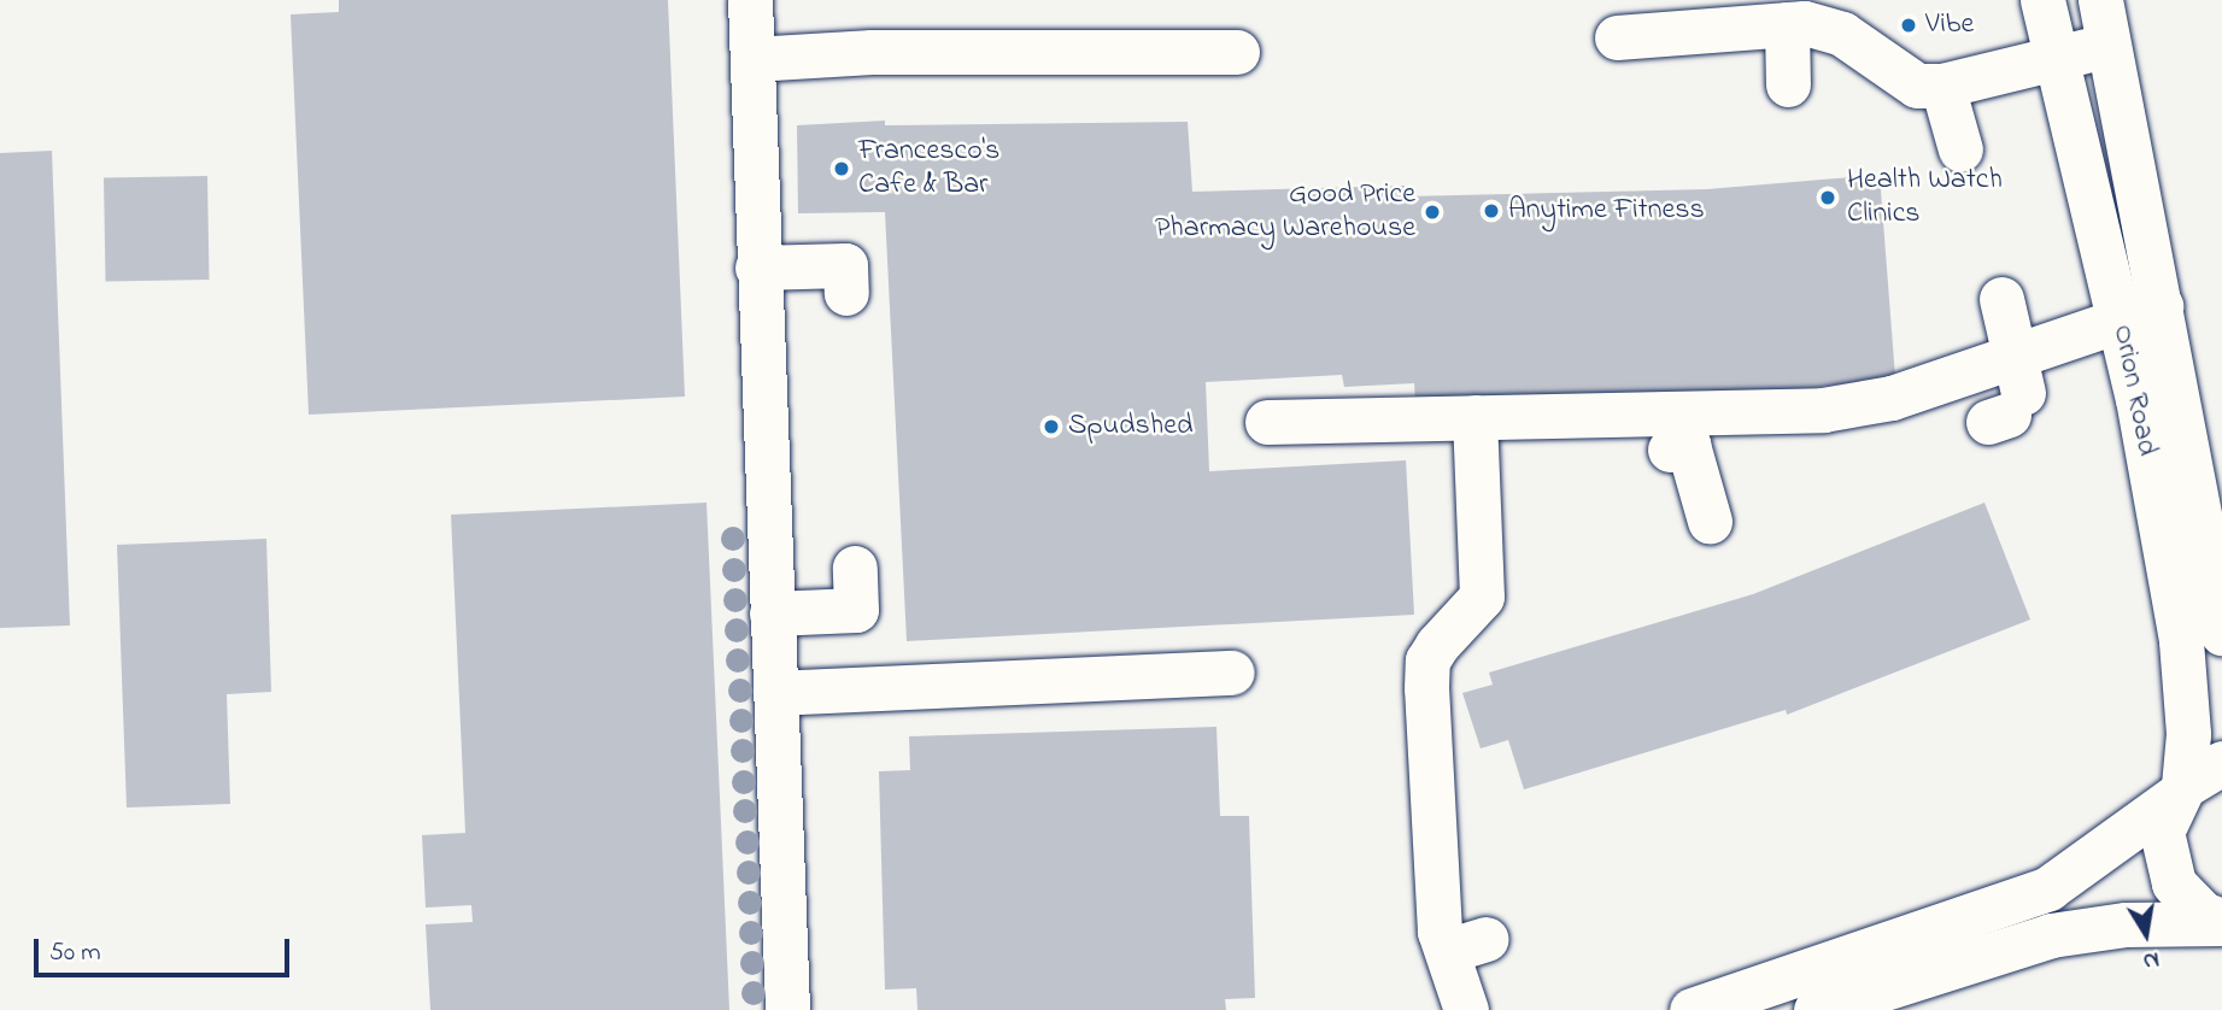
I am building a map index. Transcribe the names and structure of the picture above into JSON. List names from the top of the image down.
{
  "streets": {
    "street": ["Orion Road"]
  },
  "places": [
    "Vibe",
    "Francesco's Cafe & Bar",
    "Health Watch Clinics",
    "Anytime Fitness",
    "Good Price Pharmacy Warehouse",
    "Spudshed"
  ],
  "scale_bar": "50 m",
  "north": "bottom"
}
